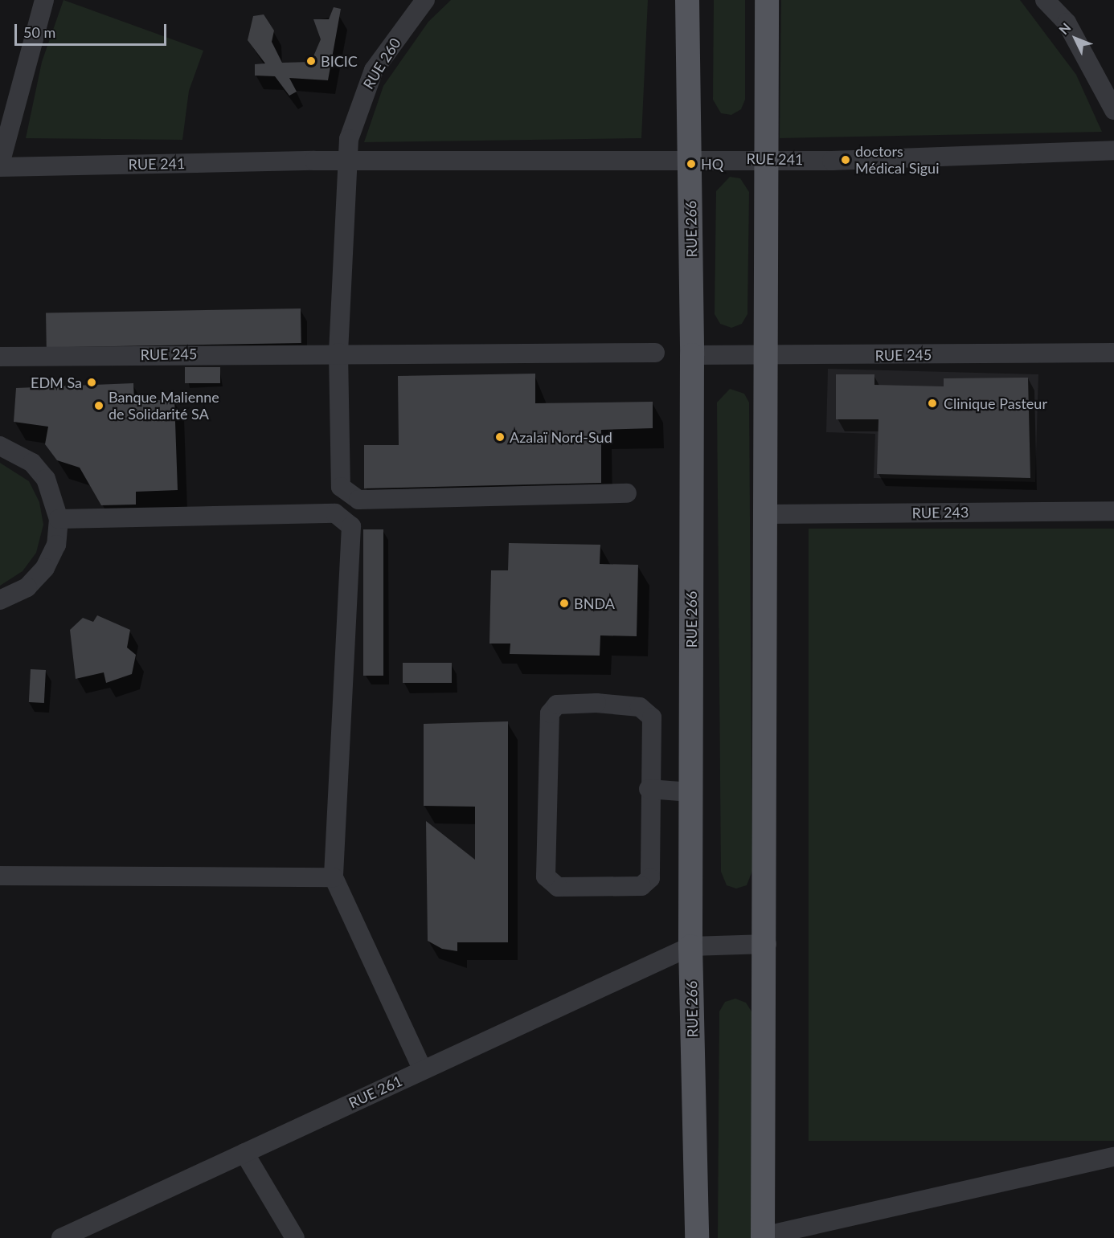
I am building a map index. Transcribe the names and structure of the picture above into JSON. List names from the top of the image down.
{
  "streets": {
    "main road": ["RUE 266"],
    "street": [
      "RUE 260",
      "RUE 241",
      "RUE 245",
      "RUE 243",
      "RUE 261"
    ]
  },
  "crossings": [
    ["RUE 260", "RUE 241"],
    ["RUE 260", "RUE 245"],
    ["RUE 241", "RUE 266"],
    ["RUE 266", "RUE 245"],
    ["RUE 266", "RUE 261"]
  ],
  "places": [
    "BICIC",
    "doctors Médical Sigui",
    "HQ",
    "EDM Sa",
    "Clinique Pasteur",
    "Banque Malienne de Solidarité SA",
    "Azalaï Nord-Sud",
    "BNDA"
  ],
  "scale_bar": "50 m",
  "north": "top left"
}
